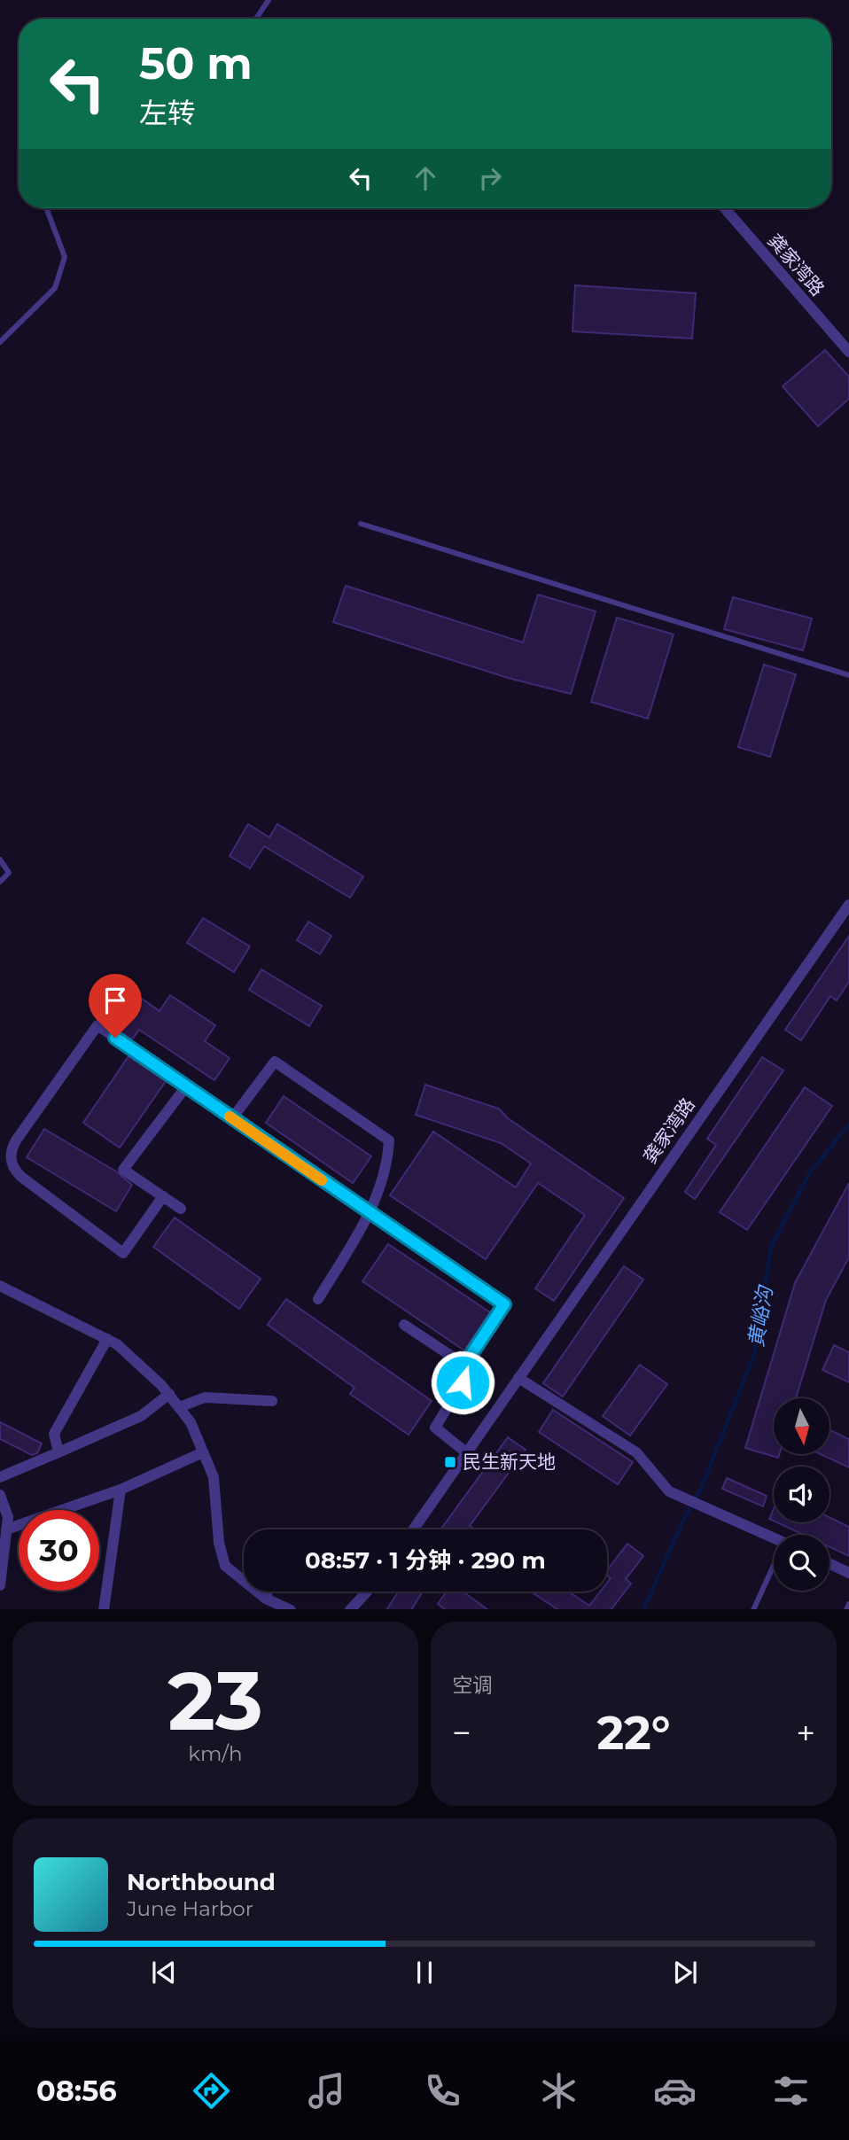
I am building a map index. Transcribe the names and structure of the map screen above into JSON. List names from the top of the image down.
{
  "streets": {
    "street": ["龚家湾路"]
  },
  "water": ["黄峪沟"],
  "places": {
    "transit": ["民生新天地"]
  },
  "north": "bottom",
  "page": {
    "turn": ["50 m", "左转"],
    "limit": "30",
    "trip": "08:57 · 1 分钟 · 290 m",
    "tile": [
      ["23", "km/h"],
      "空调"
    ],
    "heat": ["−", "22°", "+"],
    "song": ["Northbound", "June Harbor"],
    "tabs": "08:56"
  }
}
